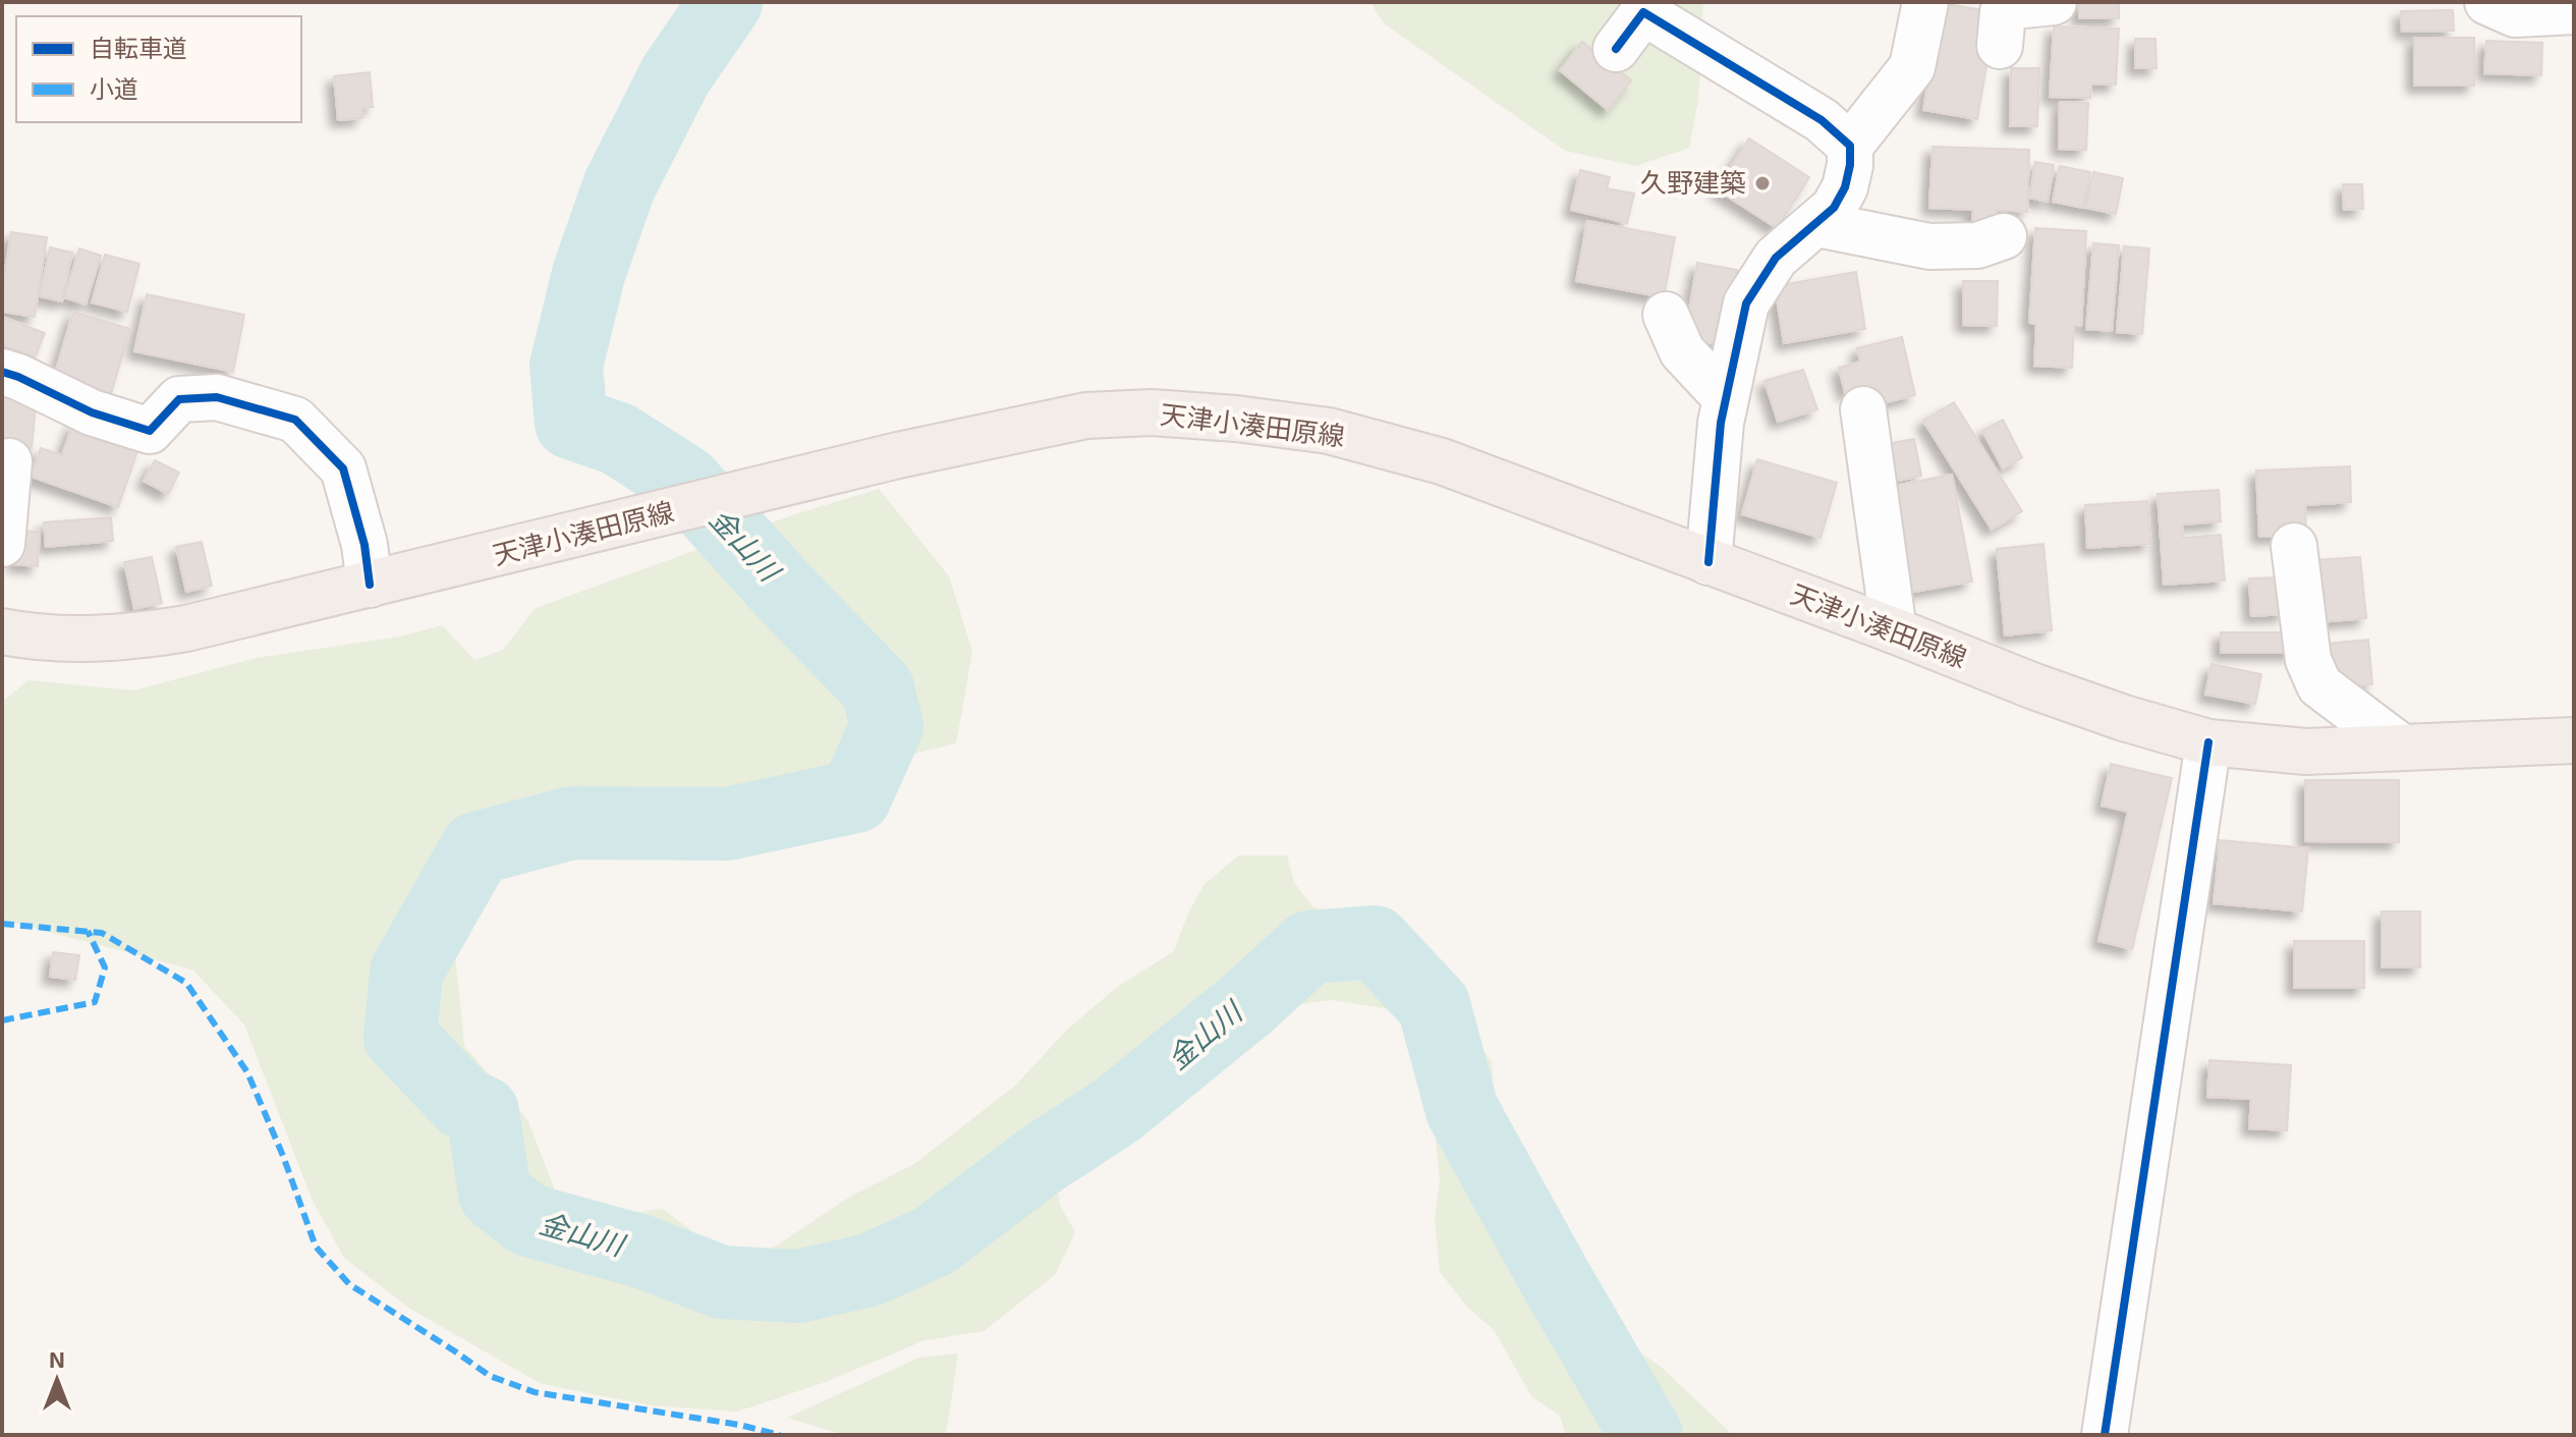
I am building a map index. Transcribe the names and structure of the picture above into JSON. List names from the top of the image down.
{
  "streets": {
    "main road": ["天津小湊田原線"]
  },
  "water": ["金山川"],
  "places": ["久野建築"],
  "legend": ["自転車道", "小道"],
  "north": "top"
}
